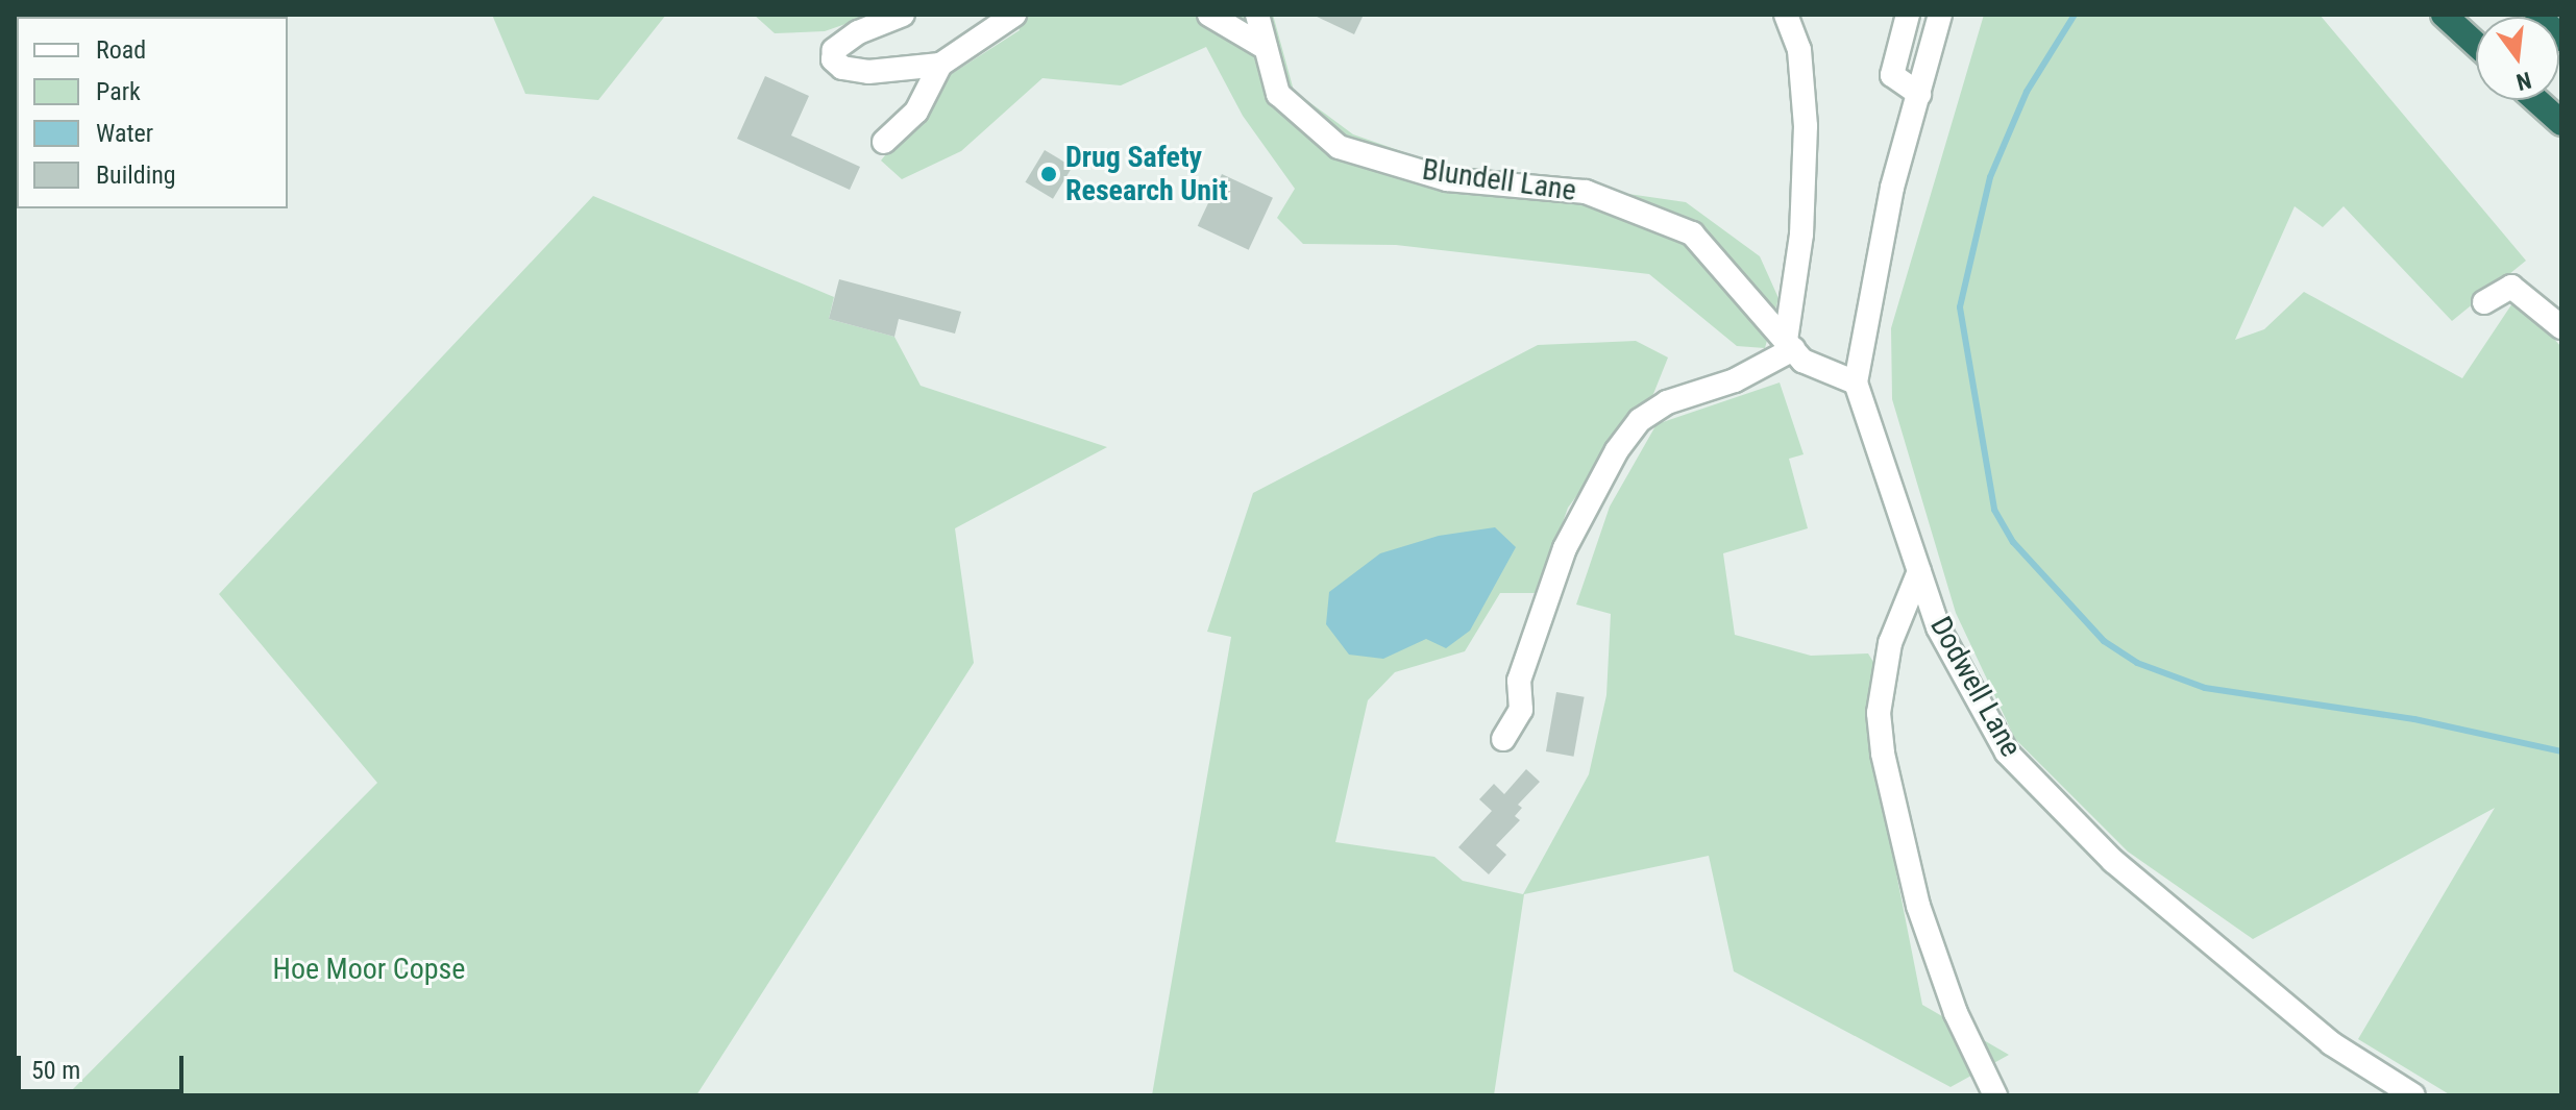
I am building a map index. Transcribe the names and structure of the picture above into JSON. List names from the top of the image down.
{
  "streets": {
    "street": ["Blundell Lane", "Dodwell Lane"]
  },
  "crossings": [
    ["Blundell Lane", "Dodwell Lane"]
  ],
  "parks": ["Hoe Moor Copse"],
  "places": ["Drug Safety Research Unit"],
  "legend": [
    "Road",
    "Park",
    "Water",
    "Building"
  ],
  "scale_bar": "50 m",
  "north": "bottom"
}
